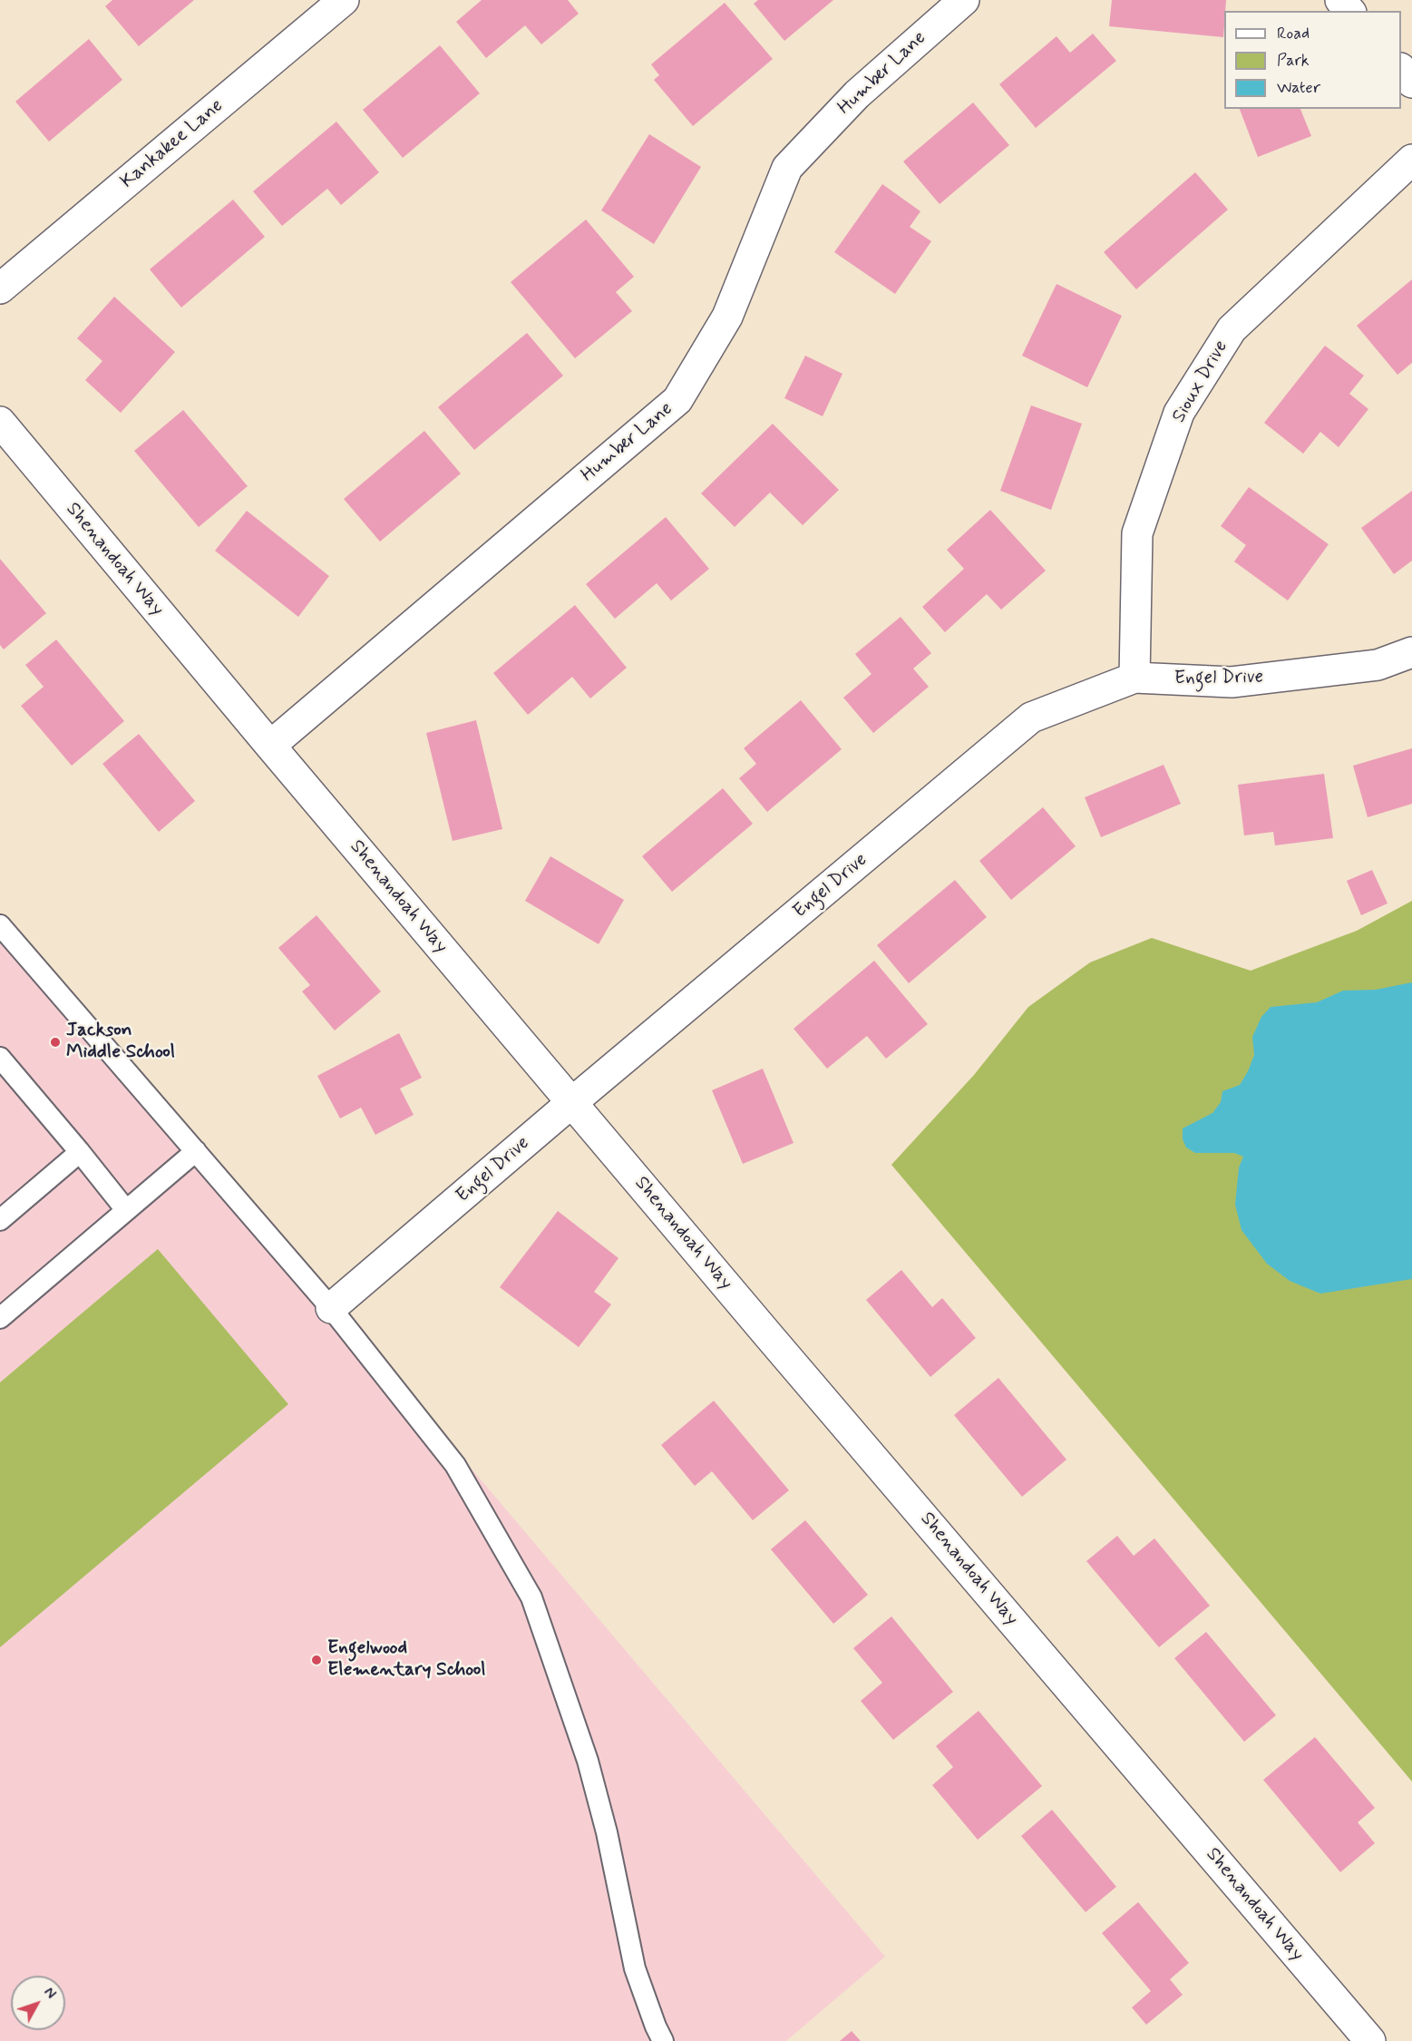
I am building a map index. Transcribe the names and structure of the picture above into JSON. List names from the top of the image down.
{
  "streets": {
    "street": [
      "Humber Lane",
      "Kankakee Lane",
      "Sioux Drive",
      "Shenandoah Way",
      "Engel Drive"
    ]
  },
  "crossings": [
    ["Humber Lane", "Shenandoah Way"],
    ["Sioux Drive", "Engel Drive"],
    ["Shenandoah Way", "Engel Drive"]
  ],
  "places": ["Jackson Middle School", "Engelwood Elementary School"],
  "legend": ["Road", "Park", "Water"],
  "north": "top right"
}
